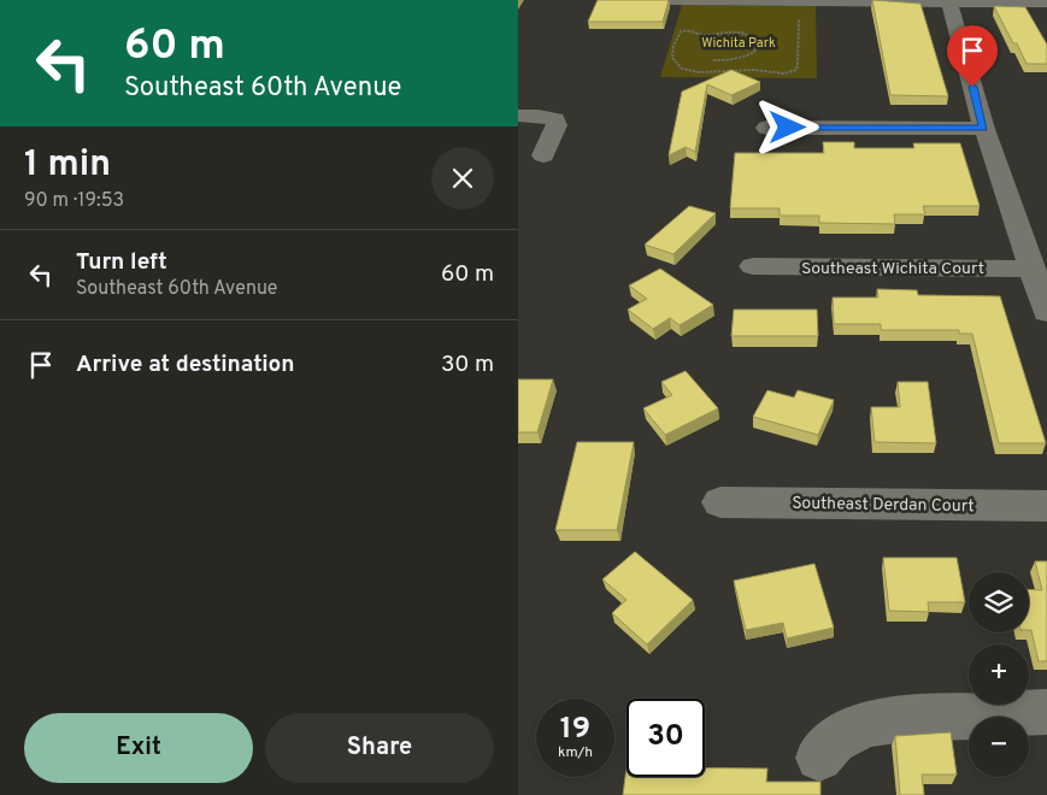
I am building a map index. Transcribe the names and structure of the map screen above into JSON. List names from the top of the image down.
{
  "streets": {
    "street": ["Southeast Wichita Court", "Southeast Derdan Court"]
  },
  "parks": ["Wichita Park"],
  "page": {
    "turn": ["60 m", "Southeast 60th Avenue"],
    "heading": ["1 min", "90 m · 19:53"],
    "list": [
      {
        "name": "Turn left",
        "note": "Southeast 60th Avenue",
        "value": "60 m"
      },
      {
        "name": "Arrive at destination",
        "value": "30 m"
      }
    ],
    "map_buttons": ["+", "−"],
    "speed": "19 km/h",
    "limit": "30",
    "buttons": ["Exit", "Share"]
  }
}
